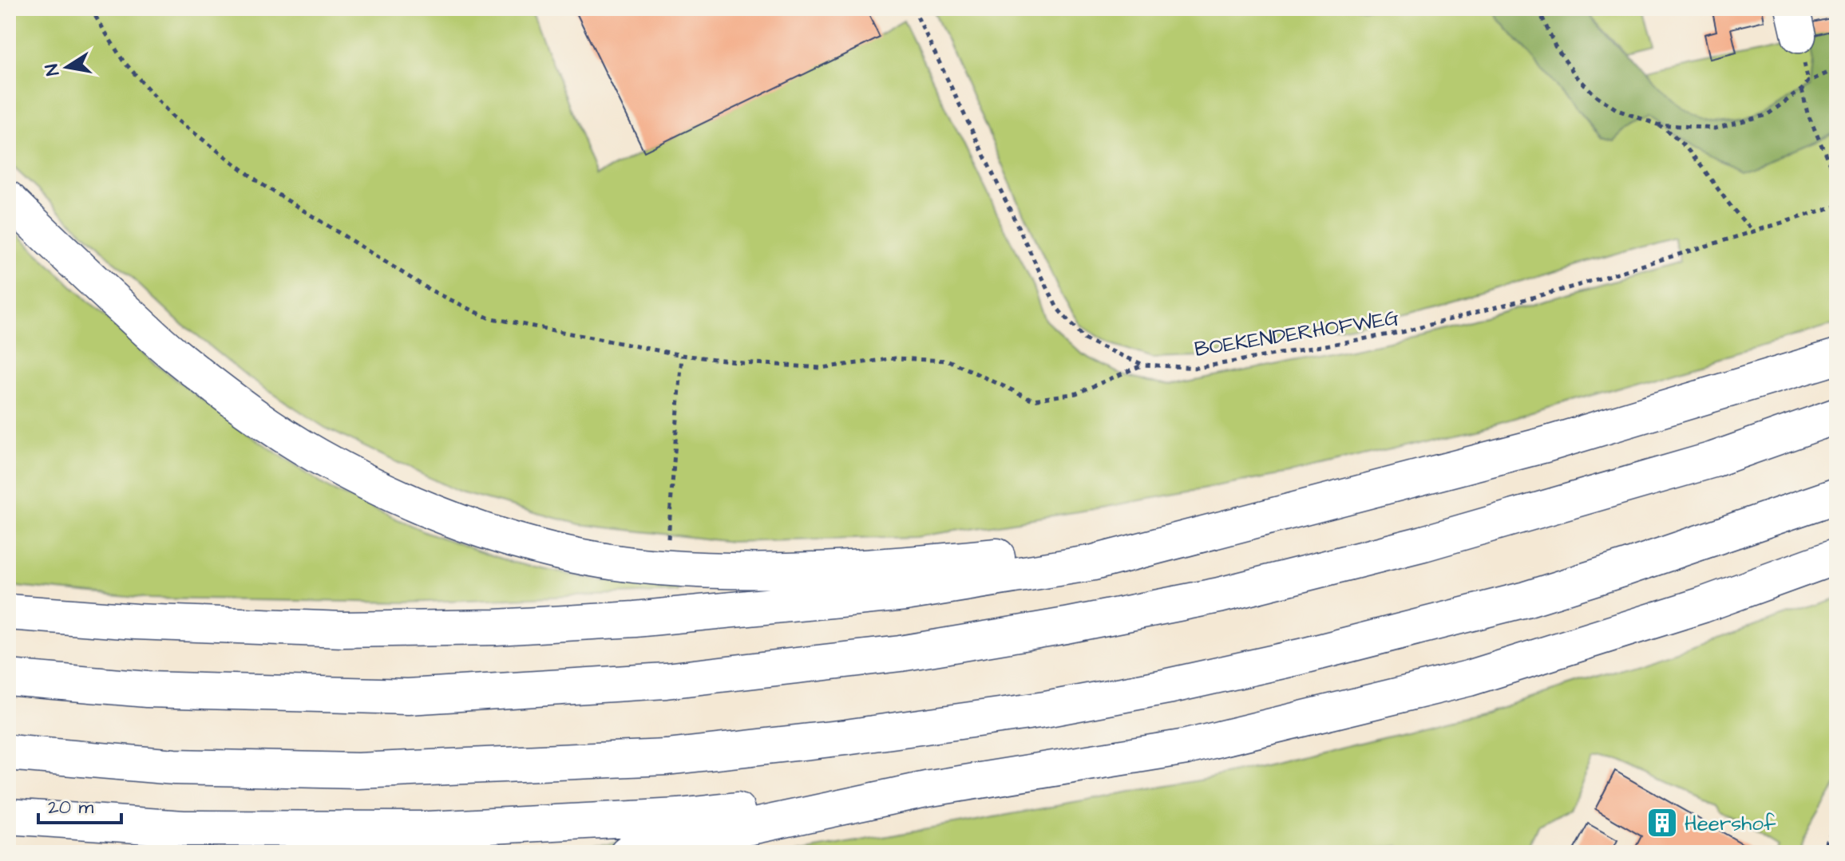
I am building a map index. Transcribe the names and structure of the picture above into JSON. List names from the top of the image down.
{
  "streets": {
    "path": ["BOEKENDERHOFWEG"]
  },
  "places": {
    "building": ["Heershof"]
  },
  "scale_bar": "20 m",
  "north": "left"
}
